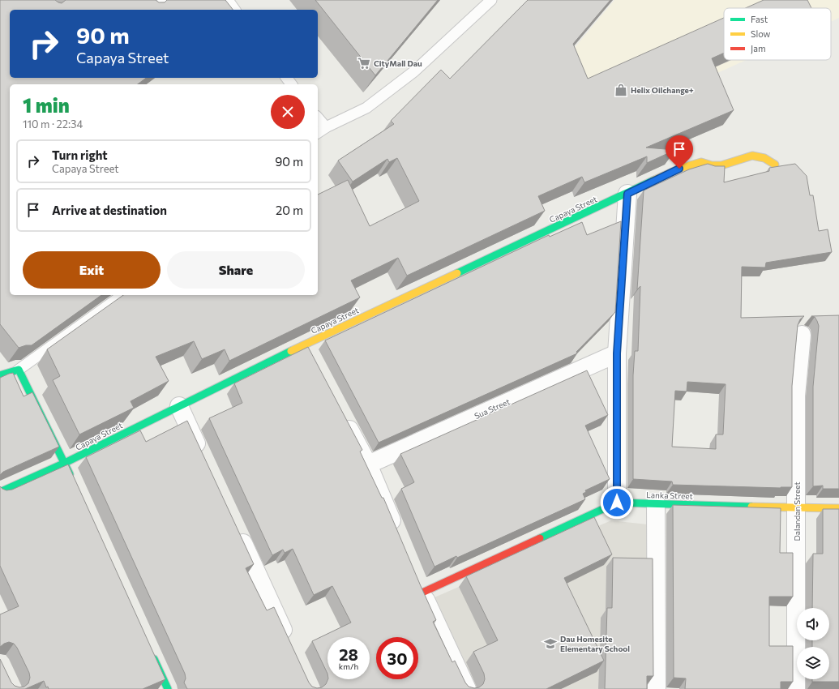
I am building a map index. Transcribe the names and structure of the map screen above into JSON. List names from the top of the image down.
{
  "streets": {
    "street": [
      "Capaya Street",
      "Sua Street",
      "Lanka Street",
      "Dalandan Street"
    ]
  },
  "crossings": [
    ["Lanka Street", "Dalandan Street"]
  ],
  "places": {
    "supermarket": ["CityMall Dau"],
    "shop": ["Helix Oilchange+"],
    "school or university": ["Dau Homesite Elementary School"]
  },
  "legend": ["Fast", "Slow", "Jam"],
  "page": {
    "turn": ["90 m", "Capaya Street"],
    "heading": ["1 min", "110 m · 22:34"],
    "list": [
      {
        "name": "Turn right",
        "note": "Capaya Street",
        "value": "90 m"
      },
      {
        "name": "Arrive at destination",
        "value": "20 m"
      }
    ],
    "buttons": ["Exit", "Share"],
    "speed": "28 km/h",
    "limit": "30"
  }
}
